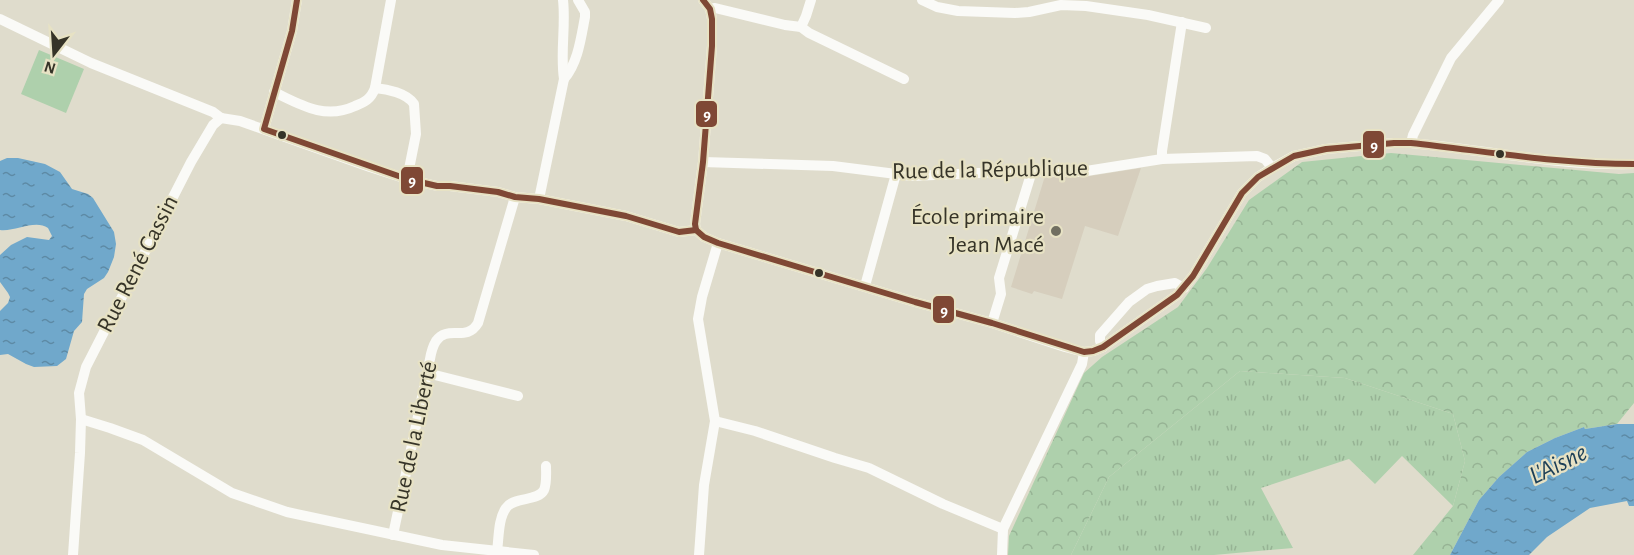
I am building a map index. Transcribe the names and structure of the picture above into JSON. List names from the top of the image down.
{
  "streets": {
    "street": ["Rue de la République", "Rue René Cassin", "Rue de la Liberté"]
  },
  "water": ["L'Aisne"],
  "places": ["École primaire Jean Macé"],
  "lines": ["transit line 9"],
  "north": "bottom"
}
